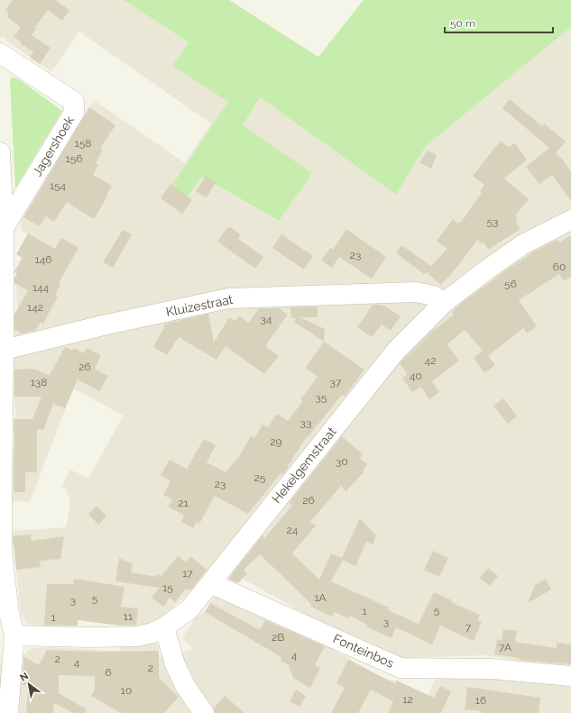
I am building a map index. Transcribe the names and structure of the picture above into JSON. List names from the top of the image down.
{
  "streets": {
    "street": [
      "Jagershoek",
      "Kluizestraat",
      "Hekelgemstraat",
      "Fonteinbos"
    ]
  },
  "crossings": [
    ["Kluizestraat", "Hekelgemstraat"],
    ["Hekelgemstraat", "Fonteinbos"]
  ],
  "house_numbers": [
    "158",
    "156",
    "154",
    "53",
    "23",
    "146",
    "60",
    "56",
    "144",
    "142",
    "34",
    "42",
    "26",
    "40",
    "138",
    "37",
    "35",
    "33",
    "29",
    "30",
    "25",
    "23",
    "26",
    "21",
    "24",
    "17",
    "15",
    "1A",
    "5",
    "3",
    "5",
    "1",
    "11",
    "1",
    "3",
    "7",
    "2B",
    "7A",
    "4",
    "2",
    "4",
    "2",
    "6",
    "10",
    "12",
    "16"
  ],
  "scale_bar": "50 m",
  "north": "top left"
}
